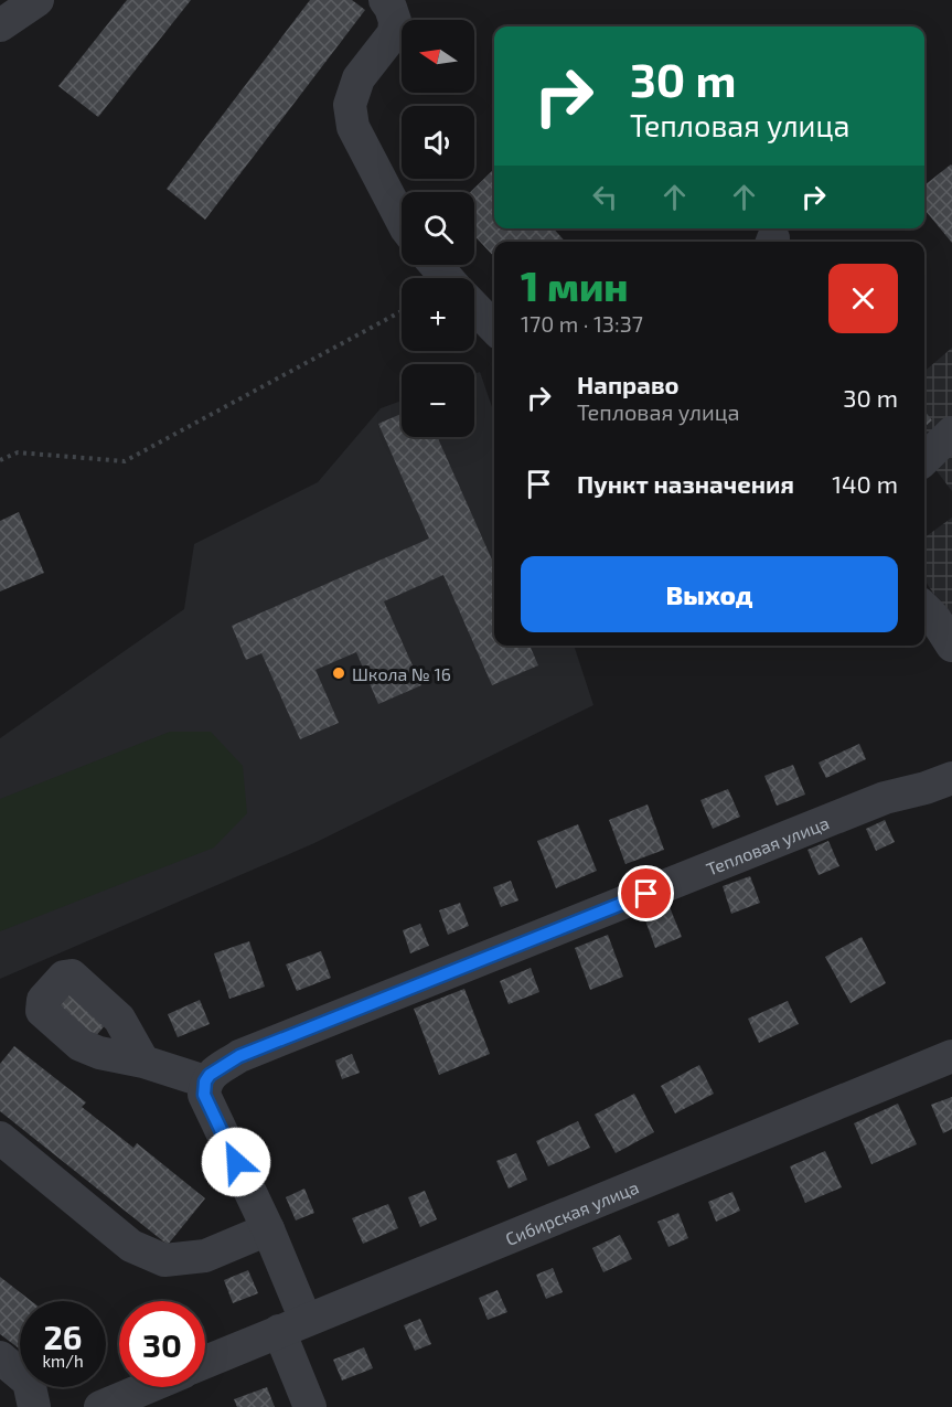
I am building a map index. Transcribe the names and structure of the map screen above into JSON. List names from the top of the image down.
{
  "streets": {
    "street": ["Тепловая улица", "Сибирская улица"]
  },
  "places": ["Школа № 16"],
  "north": "left",
  "page": {
    "map_buttons": ["+", "−"],
    "turn": ["30 m", "Тепловая улица"],
    "heading": ["1 мин", "170 m · 13:37"],
    "list": [
      {
        "name": "Направо",
        "note": "Тепловая улица",
        "value": "30 m"
      },
      {
        "name": "Пункт назначения",
        "value": "140 m"
      }
    ],
    "buttons": "Выход",
    "speed": "26 km/h",
    "limit": "30"
  }
}
